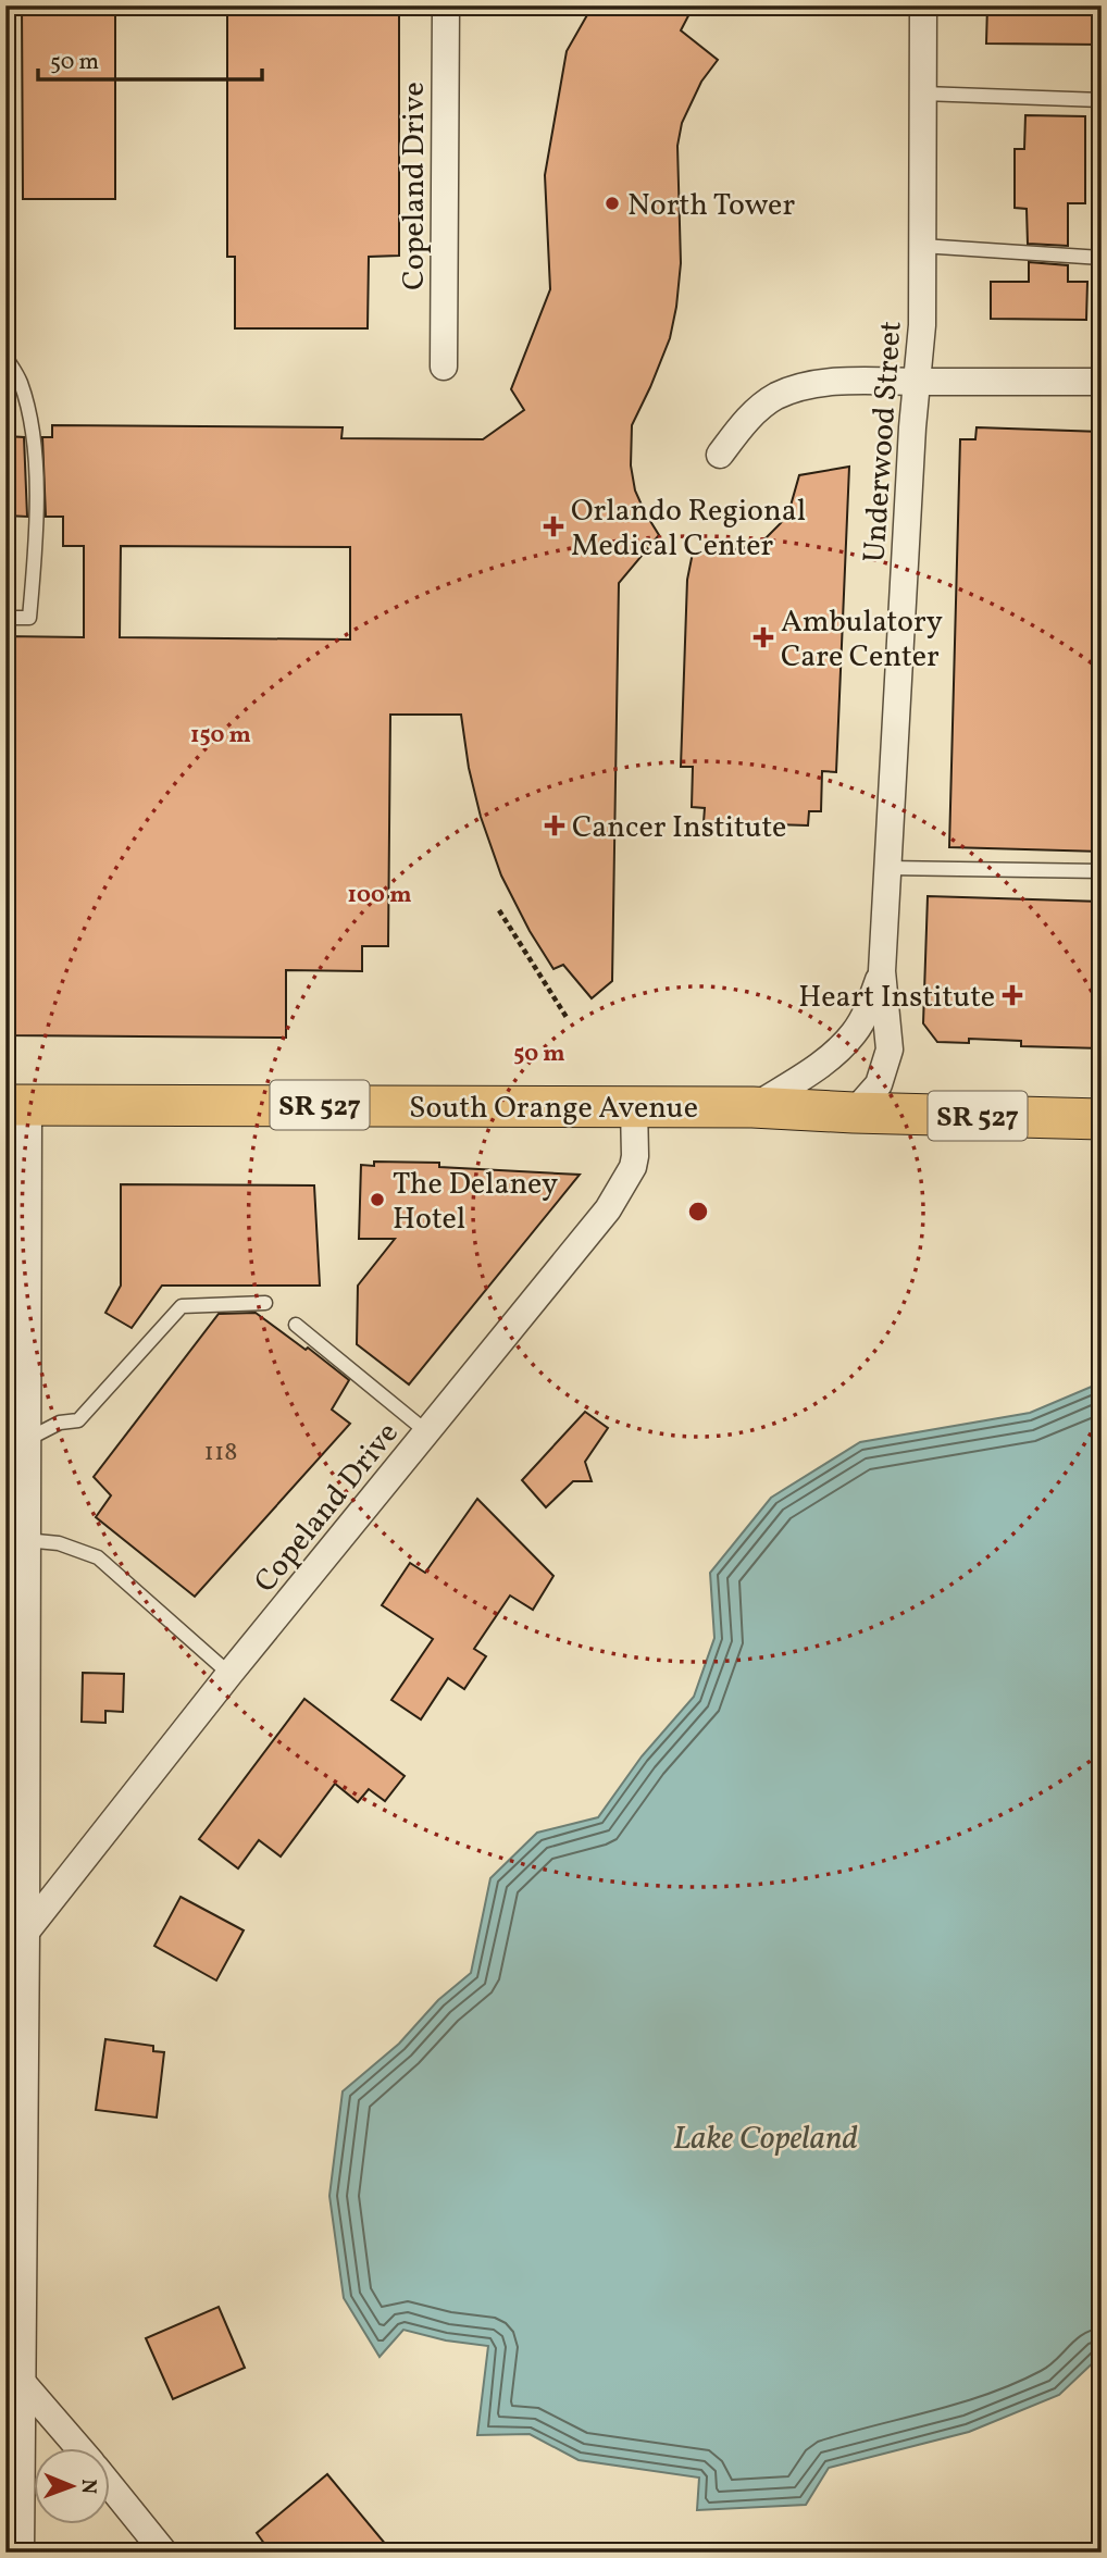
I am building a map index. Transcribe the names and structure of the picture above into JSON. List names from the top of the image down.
{
  "streets": {
    "main road": ["SR 527", "South Orange Avenue"],
    "street": ["Copeland Drive", "Underwood Street"]
  },
  "crossings": [
    ["Copeland Drive", "South Orange Avenue"],
    ["Underwood Street", "South Orange Avenue"]
  ],
  "water": ["Lake Copeland"],
  "places": {
    "other": ["North Tower", "The Delaney Hotel"],
    "health": [
      "Orlando Regional Medical Center",
      "Ambulatory Care Center",
      "Cancer Institute",
      "Heart Institute"
    ]
  },
  "house_numbers": ["118"],
  "scale_bar": "50 m",
  "north": "right",
  "rings": ["150 m", "100 m", "50 m"]
}
